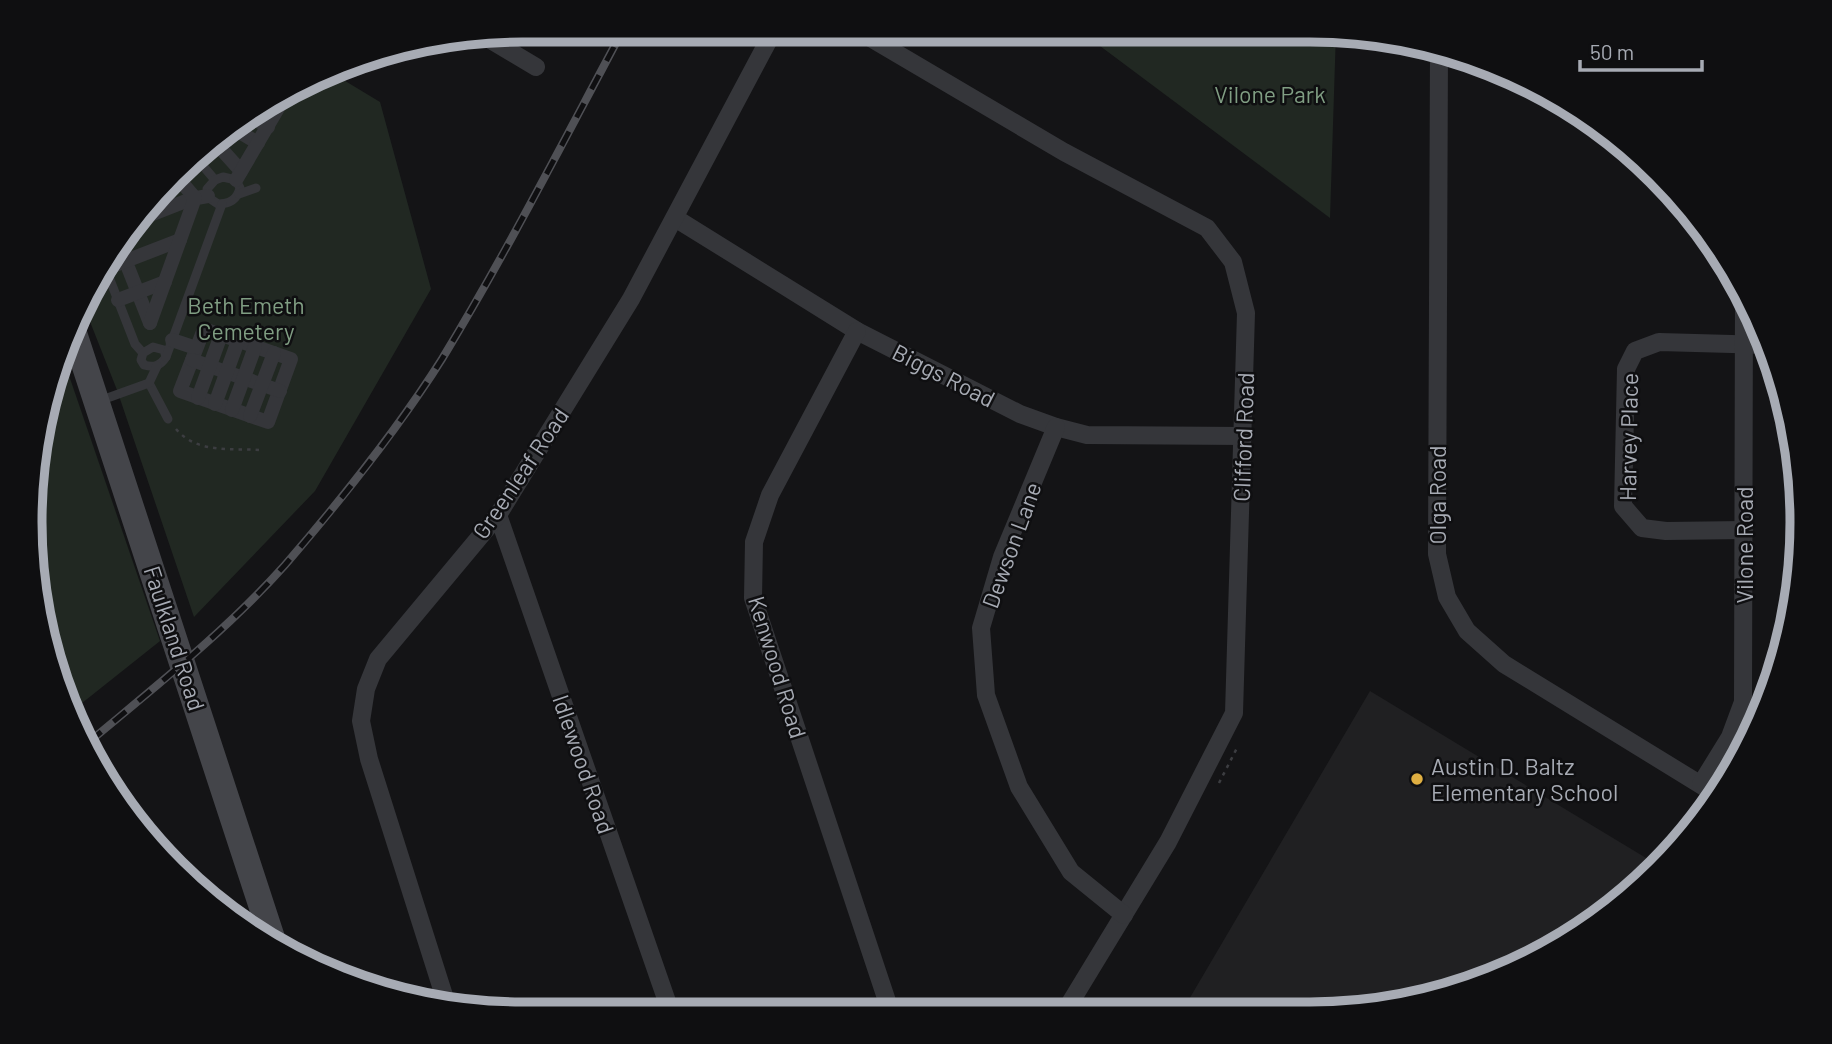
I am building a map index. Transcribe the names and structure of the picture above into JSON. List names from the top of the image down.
{
  "streets": {
    "main road": ["Faulkland Road"],
    "street": [
      "Biggs Road",
      "Clifford Road",
      "Harvey Place",
      "Greenleaf Road",
      "Olga Road",
      "Dewson Lane",
      "Vilone Road",
      "Kenwood Road",
      "Idlewood Road"
    ]
  },
  "crossings": [
    ["Biggs Road", "Clifford Road"],
    ["Biggs Road", "Greenleaf Road"],
    ["Biggs Road", "Dewson Lane"],
    ["Biggs Road", "Kenwood Road"],
    ["Clifford Road", "Dewson Lane"],
    ["Harvey Place", "Vilone Road"],
    ["Greenleaf Road", "Idlewood Road"],
    ["Olga Road", "Vilone Road"]
  ],
  "parks": ["Vilone Park", "Beth Emeth Cemetery"],
  "places": ["Austin D. Baltz Elementary School"],
  "scale_bar": "50 m"
}
